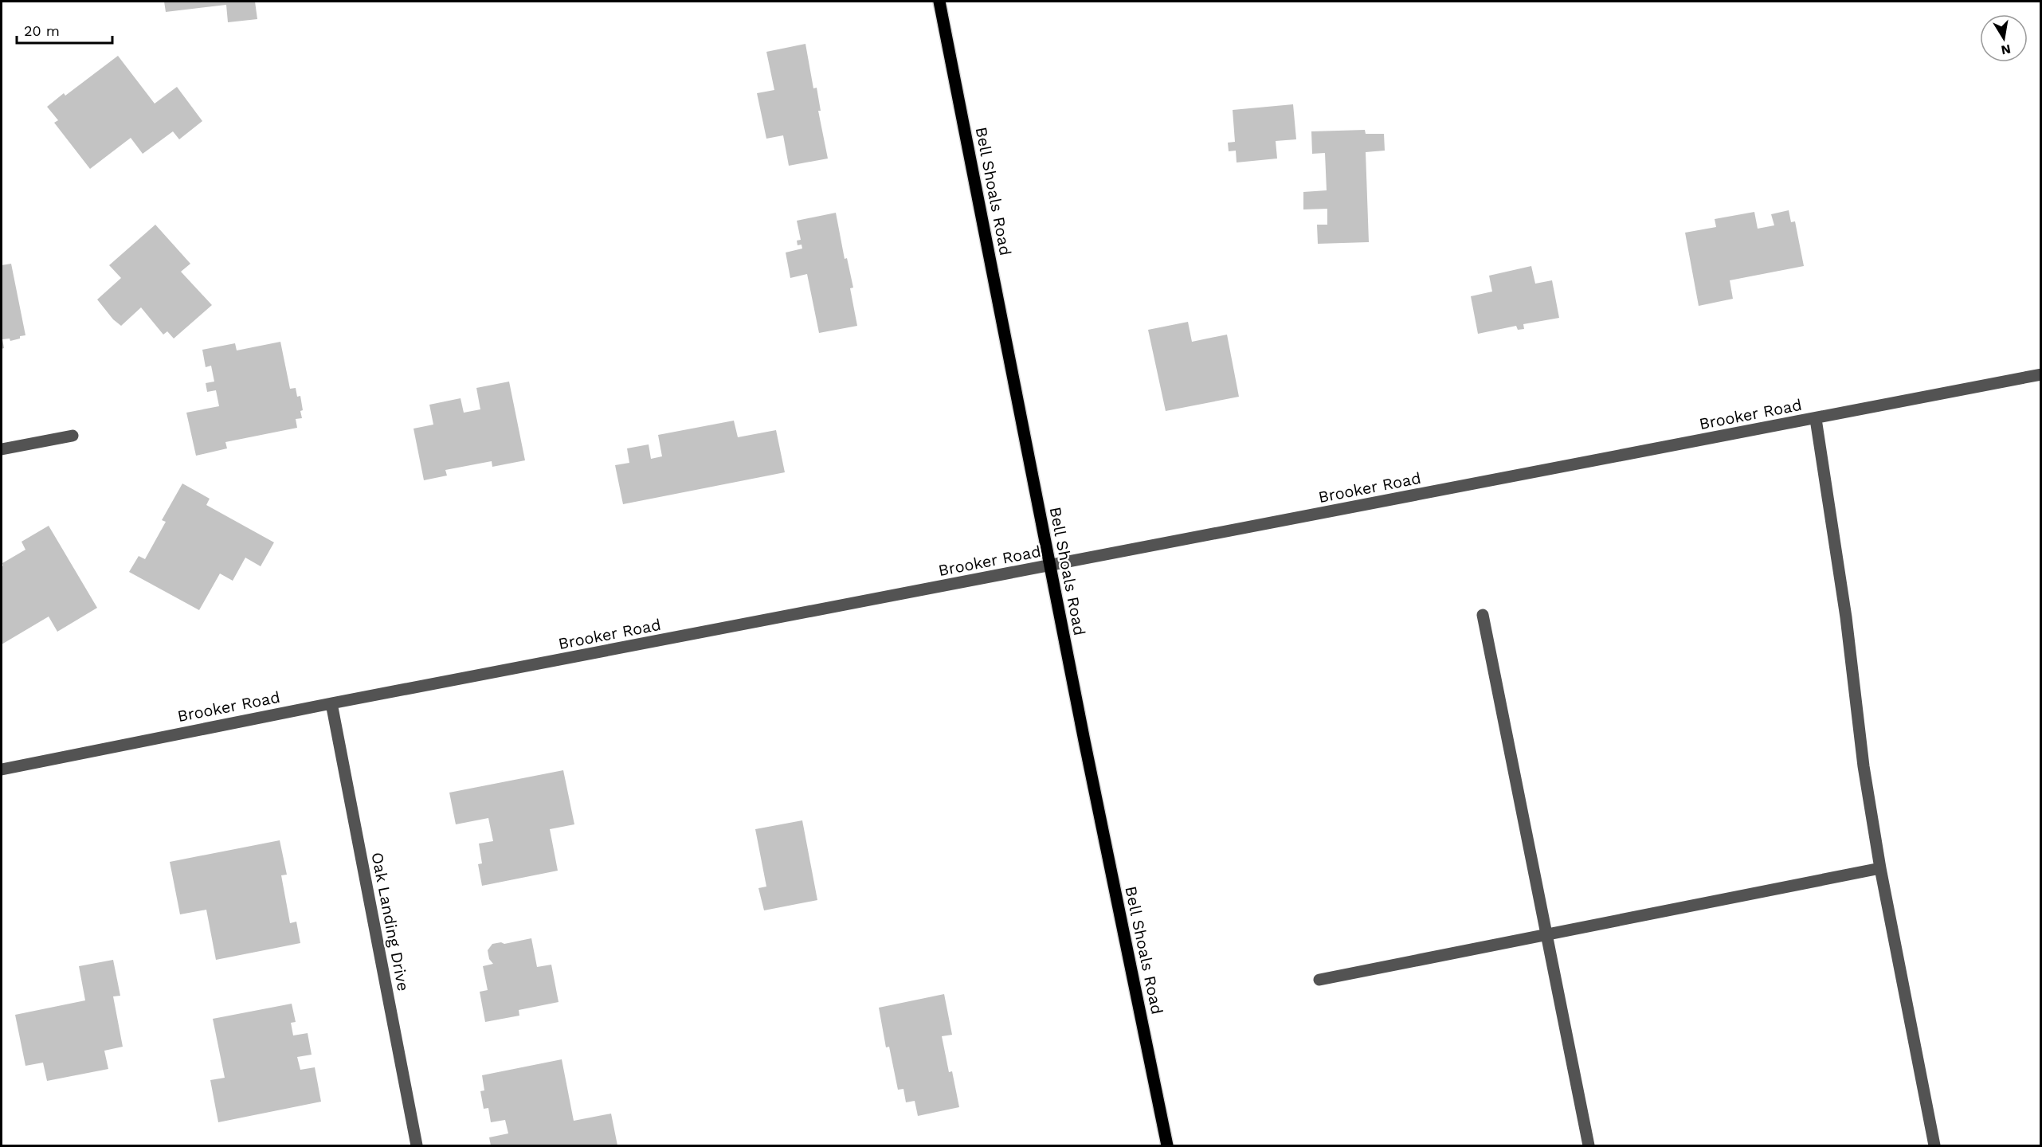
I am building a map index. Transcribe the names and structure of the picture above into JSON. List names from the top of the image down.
{
  "streets": {
    "main road": ["Bell Shoals Road"],
    "street": ["Brooker Road", "Oak Landing Drive"]
  },
  "crossings": [
    ["Bell Shoals Road", "Brooker Road"],
    ["Brooker Road", "Oak Landing Drive"]
  ],
  "scale_bar": "20 m",
  "north": "bottom"
}
